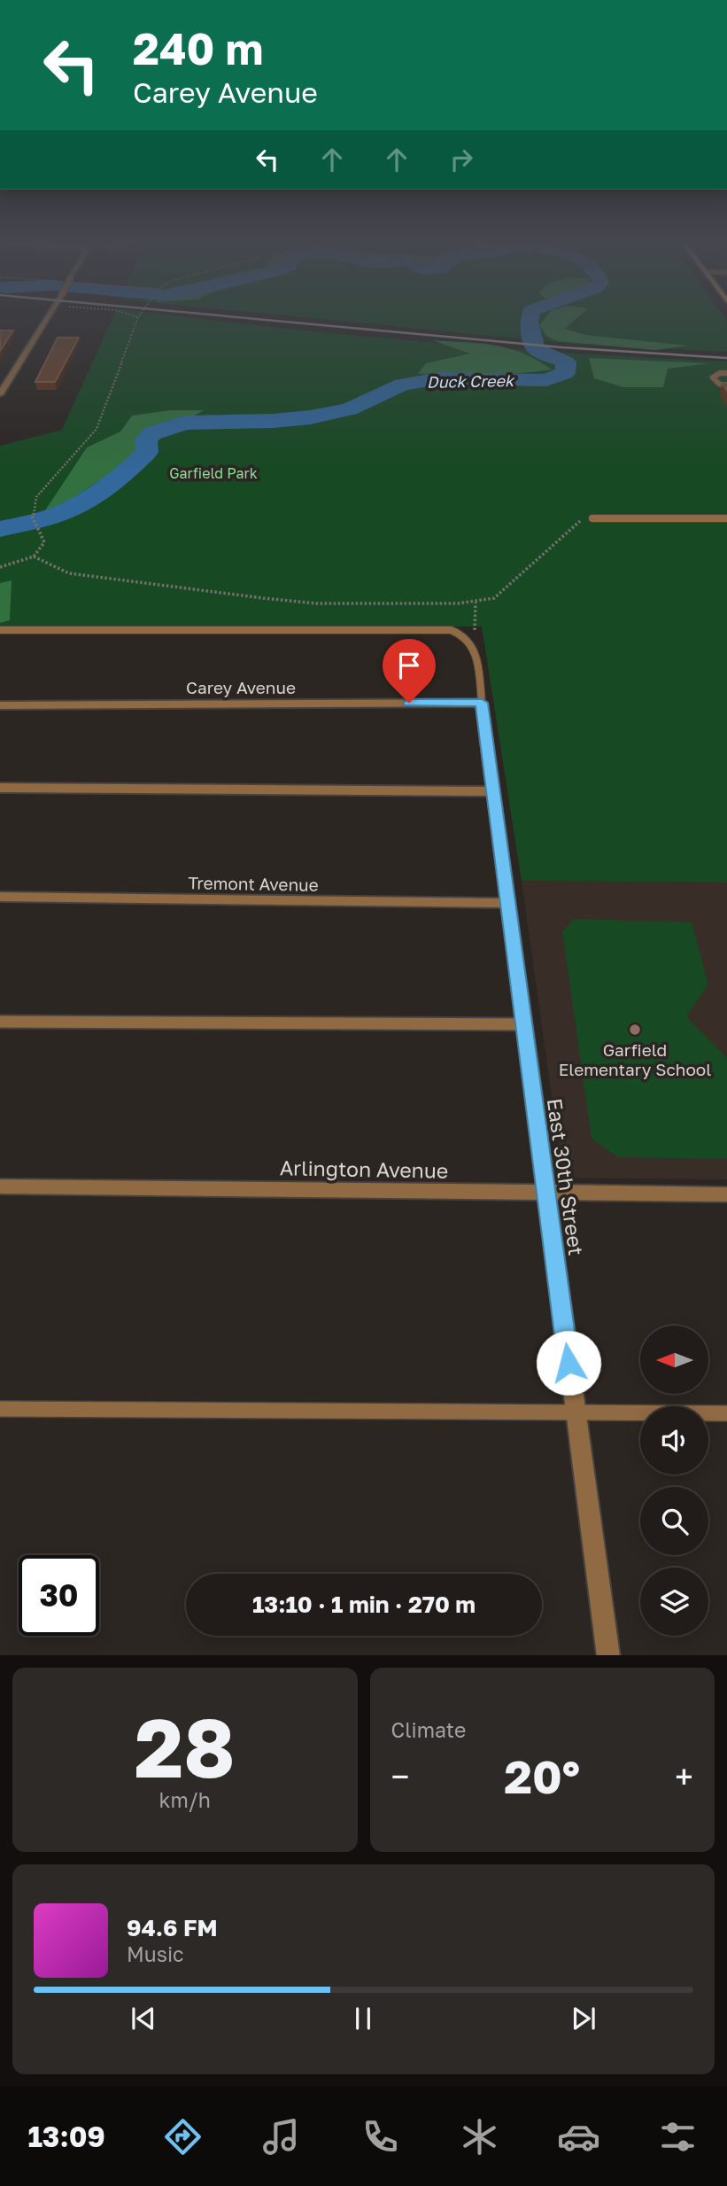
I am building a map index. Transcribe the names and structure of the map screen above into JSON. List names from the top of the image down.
{
  "streets": {
    "street": [
      "Carey Avenue",
      "Tremont Avenue",
      "Arlington Avenue",
      "East 30th Street"
    ]
  },
  "crossings": [
    ["Carey Avenue", "East 30th Street"],
    ["Tremont Avenue", "East 30th Street"],
    ["Arlington Avenue", "East 30th Street"]
  ],
  "water": ["Duck Creek"],
  "parks": ["Garfield Park"],
  "places": ["Garfield Elementary School"],
  "north": "left",
  "page": {
    "turn": ["240 m", "Carey Avenue"],
    "limit": "30",
    "trip": "13:10 · 1 min · 270 m",
    "tile": [
      ["28", "km/h"],
      "Climate"
    ],
    "heat": ["−", "20°", "+"],
    "song": ["94.6 FM", "Music"],
    "tabs": "13:09"
  }
}
